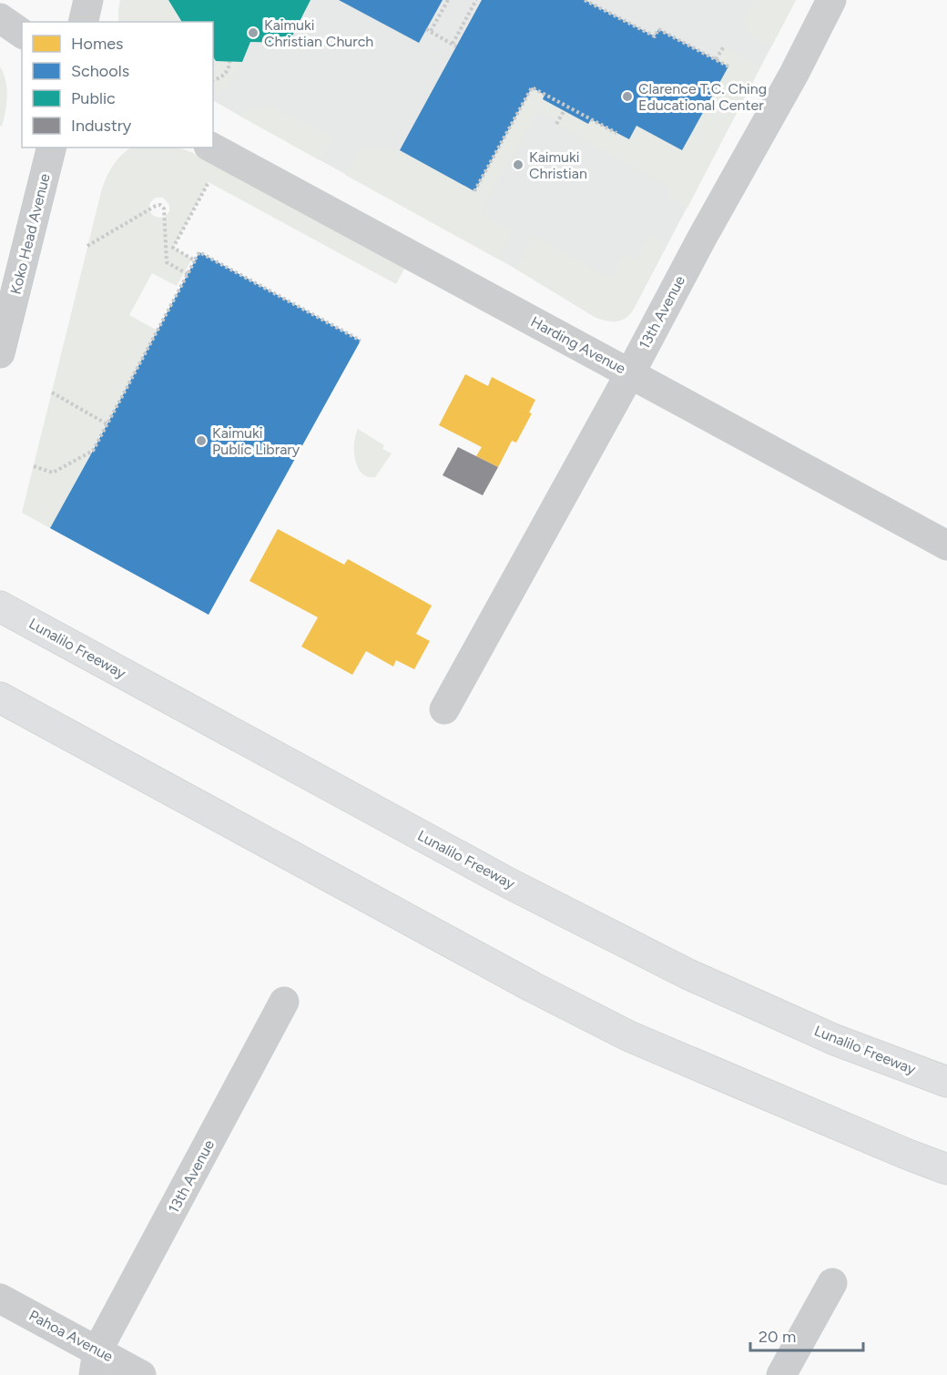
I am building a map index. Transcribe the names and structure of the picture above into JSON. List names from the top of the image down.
{
  "streets": {
    "highway": ["Lunalilo Freeway"],
    "street": [
      "Koko Head Avenue",
      "13th Avenue",
      "Harding Avenue",
      "Pahoa Avenue"
    ]
  },
  "crossings": [
    ["13th Avenue", "Harding Avenue"],
    ["13th Avenue", "Pahoa Avenue"]
  ],
  "places": [
    "Kaimuki Christian Church",
    "Clarence T.C. Ching Educational Center",
    "Kaimuki Christian",
    "Kaimuki Public Library"
  ],
  "legend": [
    "Homes",
    "Schools",
    "Public",
    "Industry"
  ],
  "scale_bar": "20 m"
}
